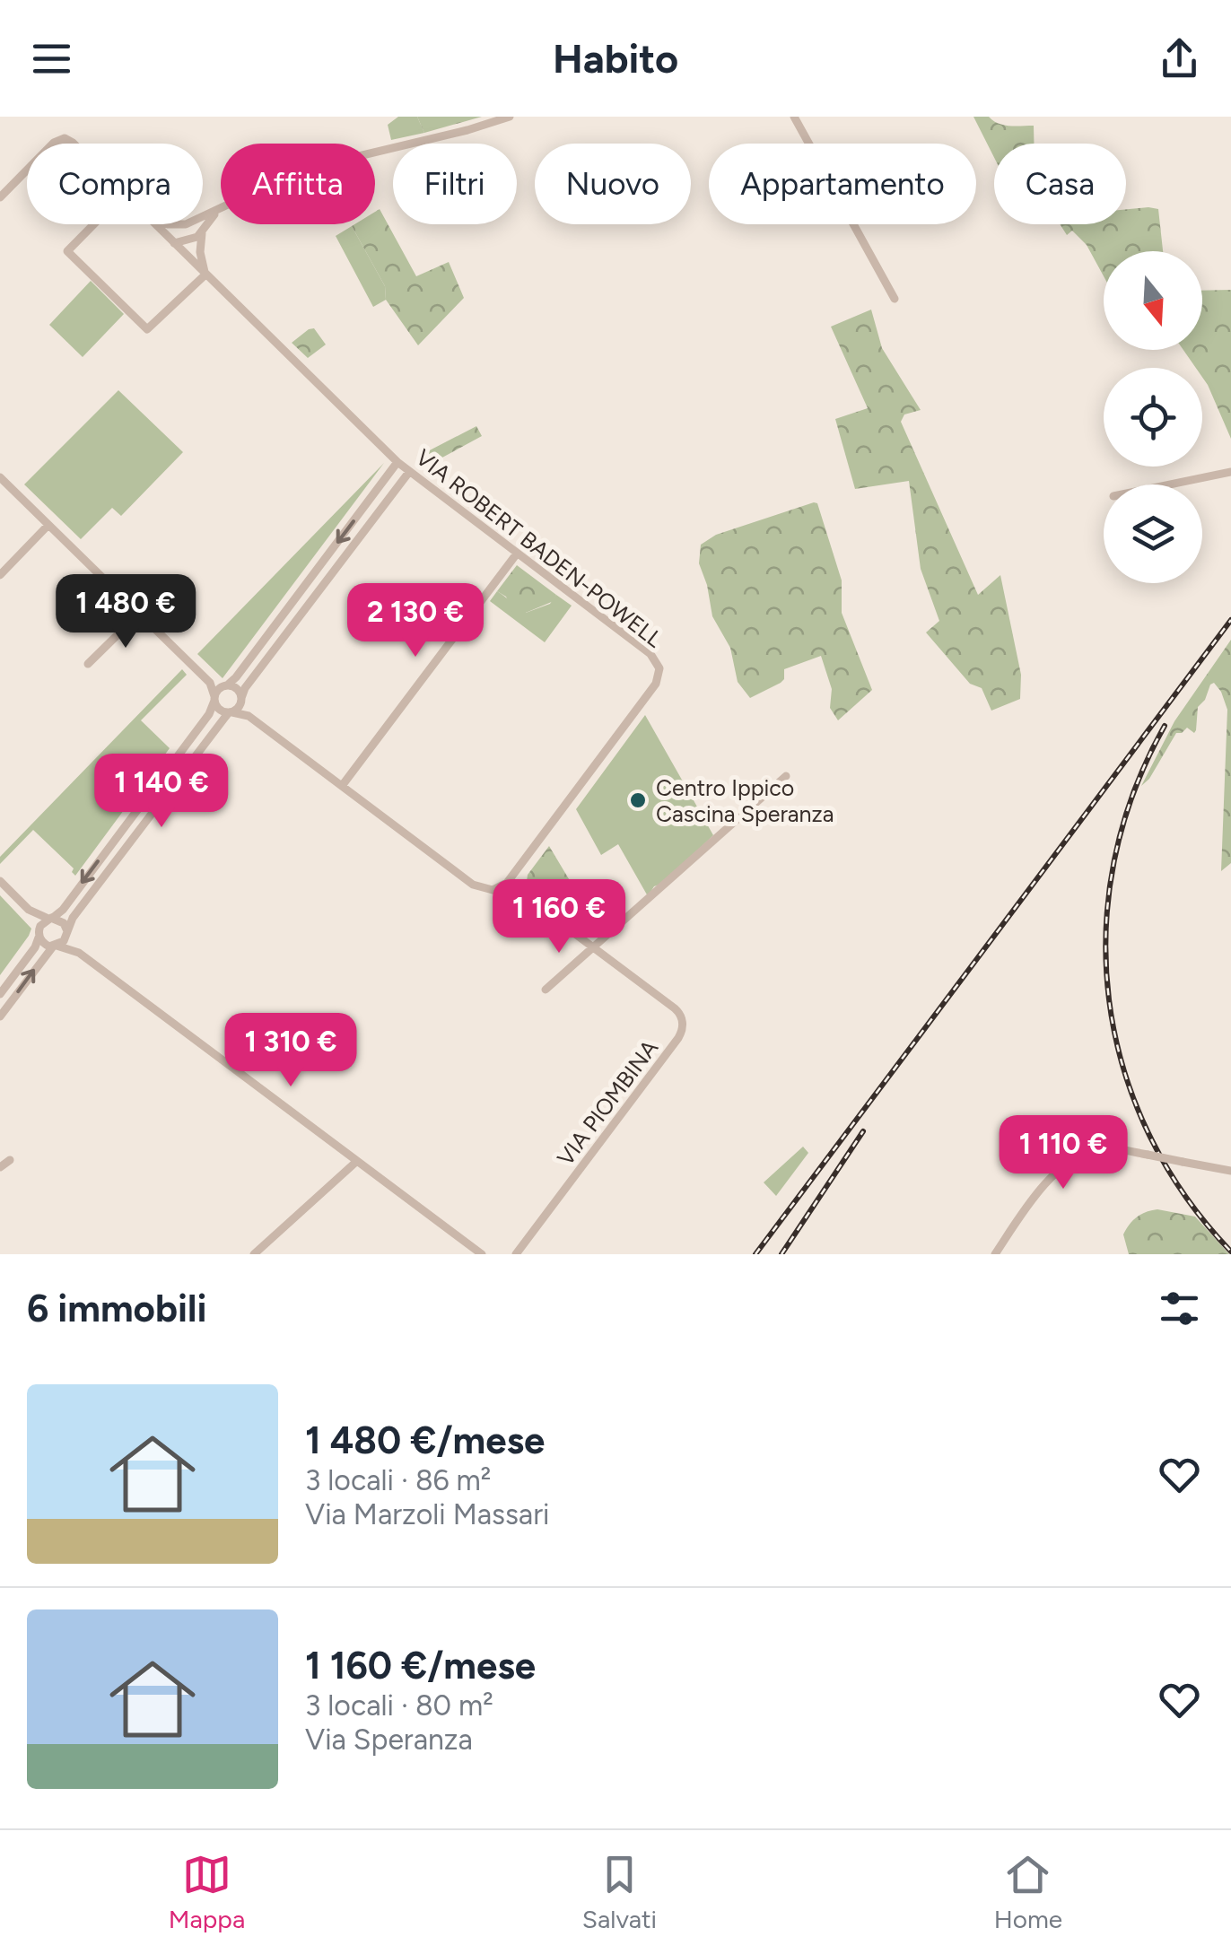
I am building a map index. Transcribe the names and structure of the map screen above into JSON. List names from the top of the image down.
{
  "streets": {
    "street": ["VIA ROBERT BADEN-POWELL", "VIA PIOMBINA"]
  },
  "crossings": [
    ["VIA ROBERT BADEN-POWELL", "VIA PIOMBINA"]
  ],
  "places": ["Centro Ippico Cascina Speranza"],
  "north": "bottom",
  "page": {
    "header": "Habito",
    "chip": [
      "Compra",
      "Affitta",
      "Filtri",
      "Nuovo",
      "Appartamento",
      "Casa"
    ],
    "price": [
      "1 480 €",
      "2 130 €",
      "1 140 €",
      "1 160 €",
      "1 310 €",
      "1 110 €"
    ],
    "heading": "6 immobili",
    "list": [
      {
        "name": "1 480 €/mese",
        "note": "3 locali · 86 m² · Via Marzoli Massari"
      },
      {
        "name": "1 160 €/mese",
        "note": "3 locali · 80 m² · Via Speranza"
      }
    ],
    "tabs": ["Mappa", "Salvati", "Home"]
  }
}
